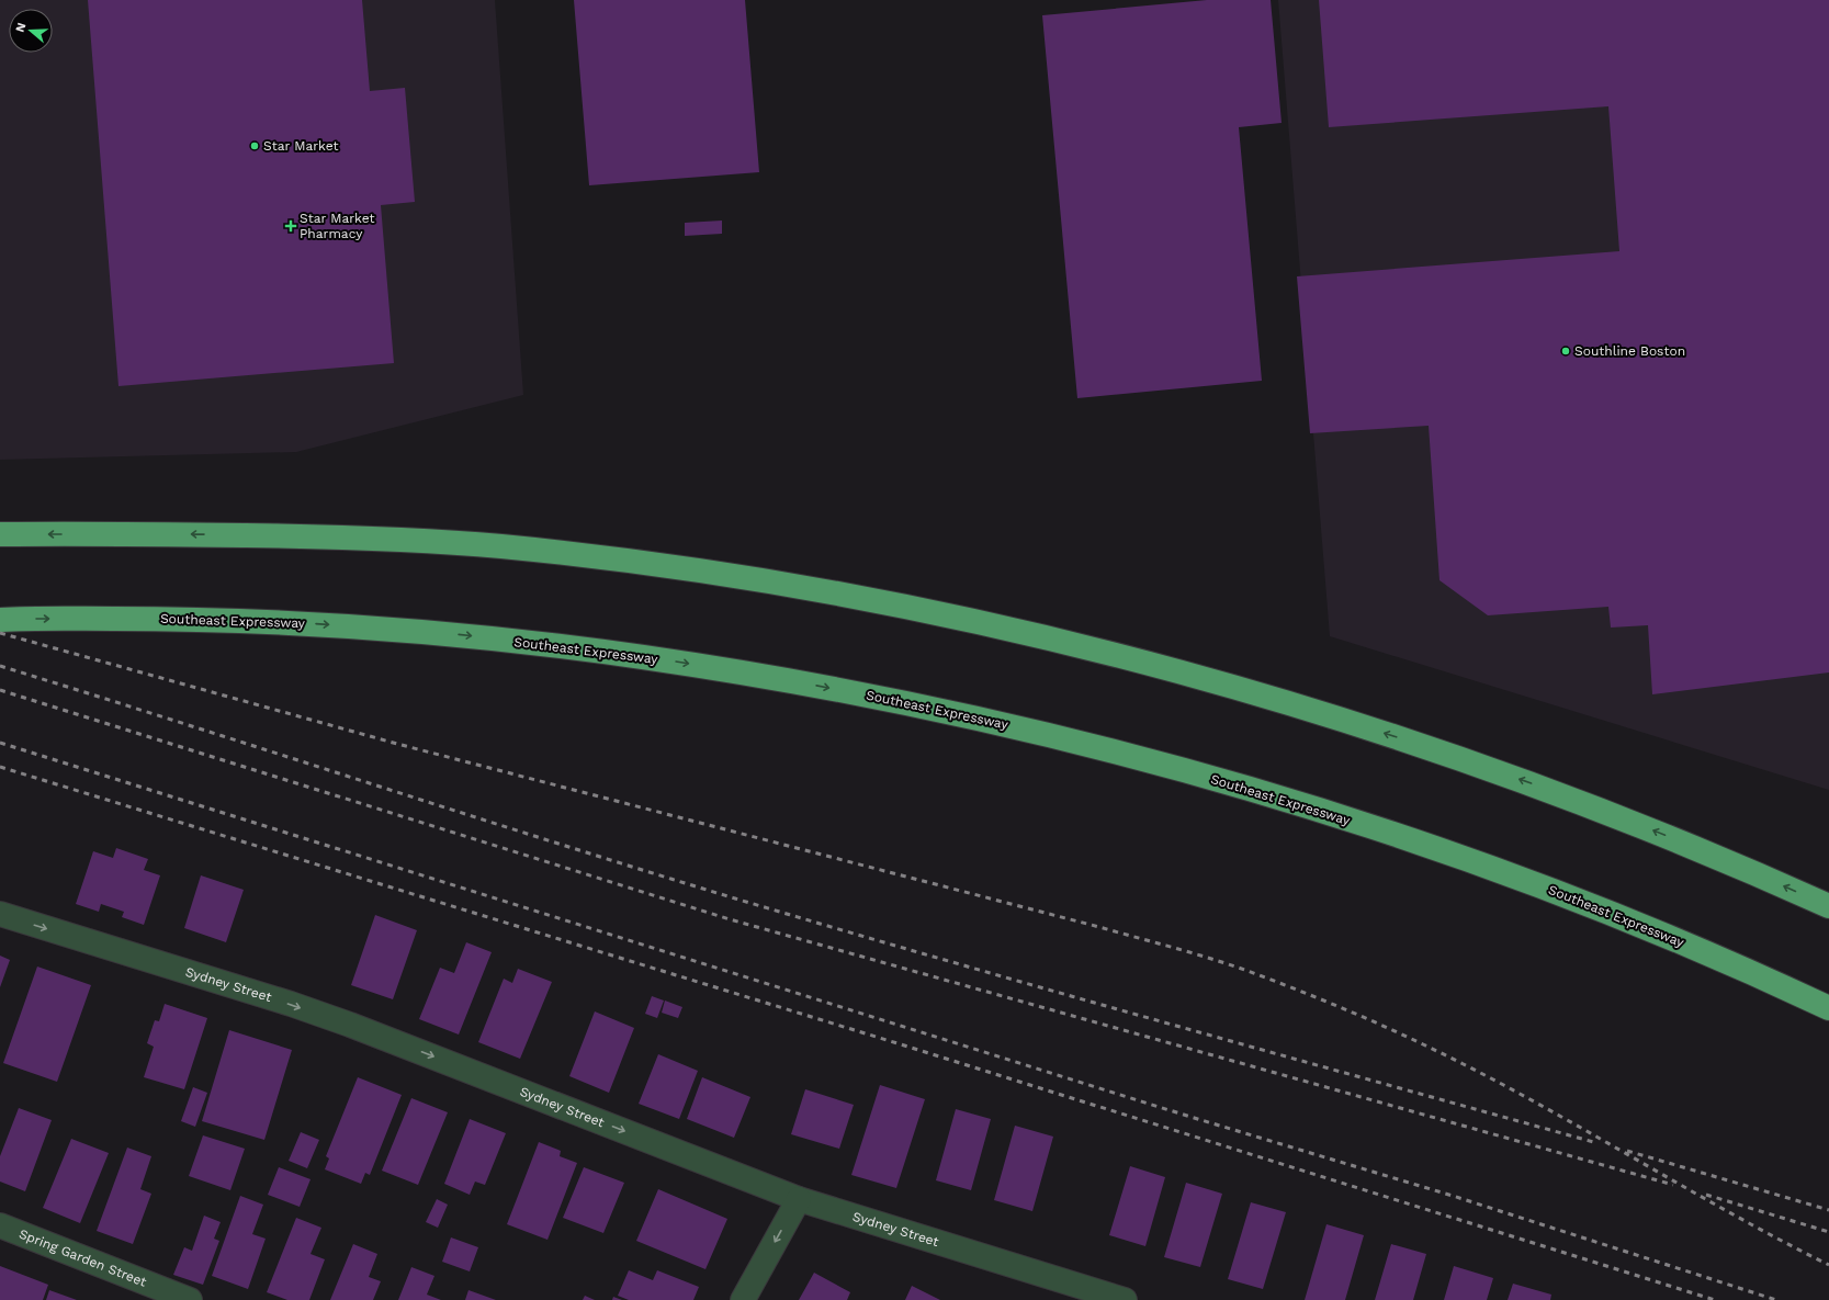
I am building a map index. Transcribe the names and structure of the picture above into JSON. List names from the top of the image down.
{
  "streets": {
    "highway": ["Southeast Expressway"],
    "street": ["Sydney Street", "Spring Garden Street"]
  },
  "one_way": ["Sydney Street"],
  "places": {
    "other": ["Star Market", "Southline Boston"],
    "health": ["Star Market Pharmacy"]
  },
  "north": "left"
}
